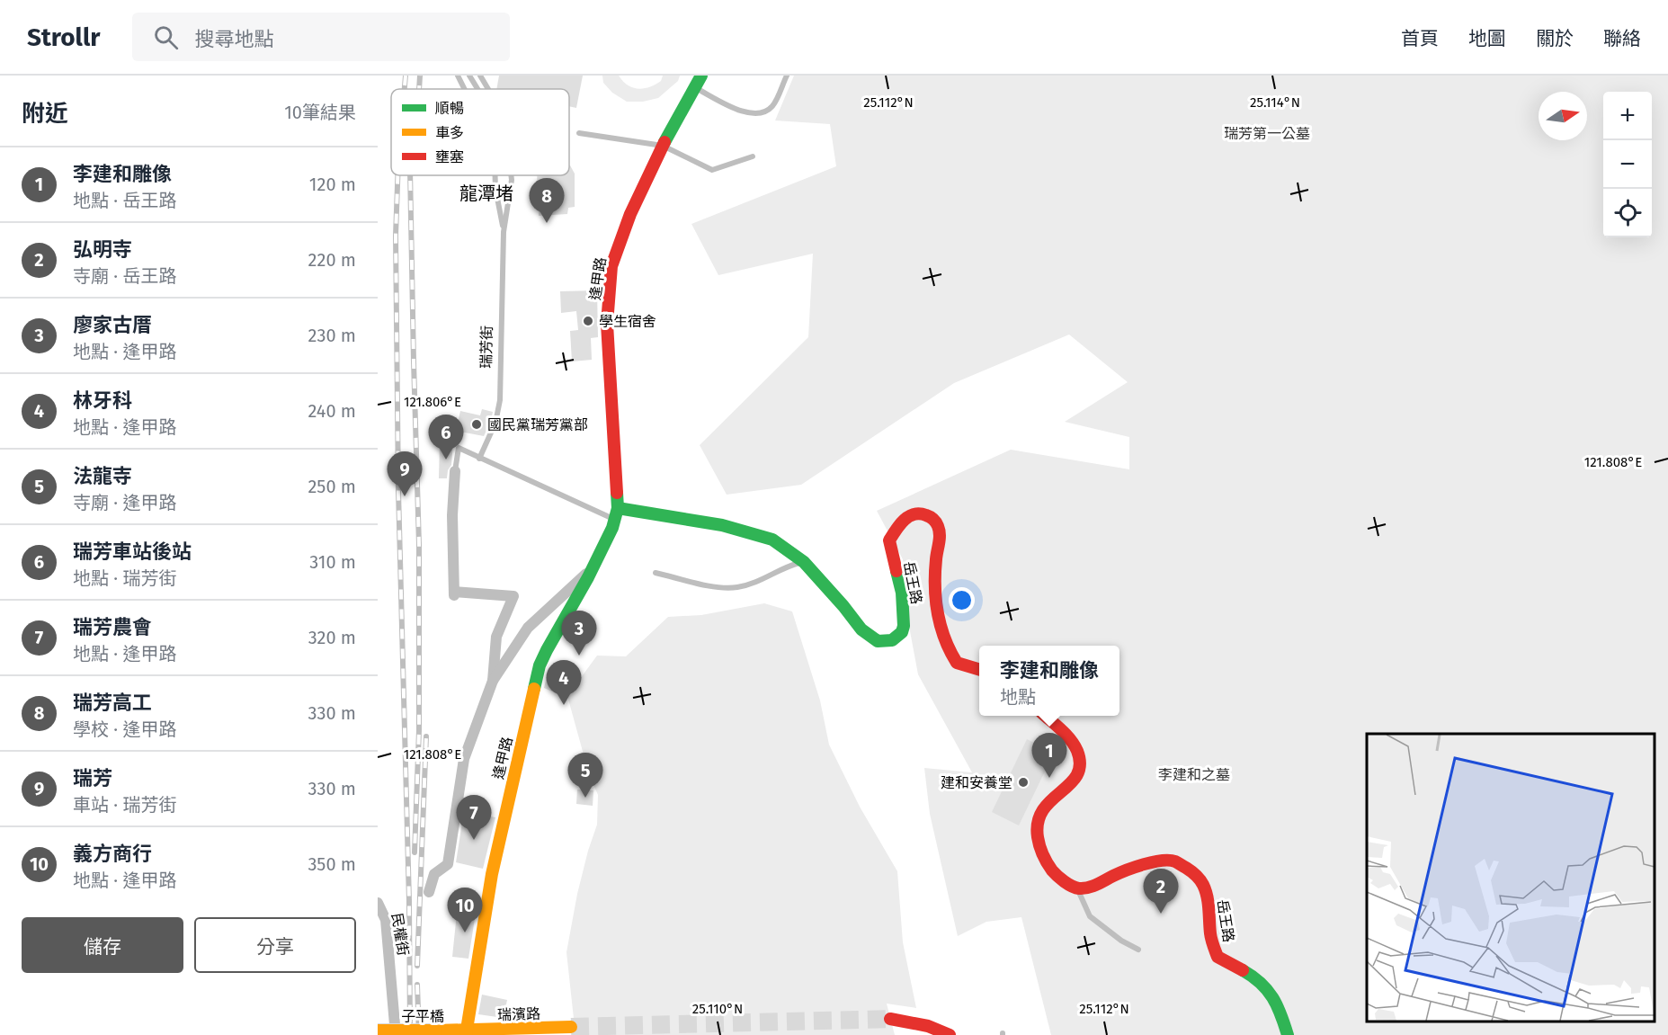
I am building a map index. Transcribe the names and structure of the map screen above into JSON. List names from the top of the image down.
{
  "streets": {
    "main road": [
      "逢甲路",
      "岳王路",
      "瑞濱路",
      "子平橋"
    ],
    "street": ["民權街"],
    "lane": ["瑞芳街"]
  },
  "crossings": [
    ["逢甲路", "岳王路"],
    ["逢甲路", "瑞濱路"],
    ["逢甲路", "子平橋"],
    ["瑞濱路", "子平橋"]
  ],
  "districts": ["龍潭堵"],
  "parks": ["瑞芳第一公墓", "李建和之墓"],
  "places": ["學生宿舍", "國民黨瑞芳黨部", "建和安養堂"],
  "legend": ["順暢", "車多", "壅塞"],
  "north": "right",
  "page": {
    "header": "Strollr",
    "search": "搜尋地點",
    "nav": [
      "首頁",
      "地圖",
      "關於",
      "聯絡"
    ],
    "heading": ["附近", "10筆結果"],
    "map_buttons": ["+", "−"],
    "list": [
      {
        "mark": "1",
        "name": "李建和雕像",
        "note": "地點 · 岳王路",
        "value": "120 m"
      },
      {
        "mark": "2",
        "name": "弘明寺",
        "note": "寺廟 · 岳王路",
        "value": "220 m"
      },
      {
        "mark": "3",
        "name": "廖家古厝",
        "note": "地點 · 逢甲路",
        "value": "230 m"
      },
      {
        "mark": "4",
        "name": "林牙科",
        "note": "地點 · 逢甲路",
        "value": "240 m"
      },
      {
        "mark": "5",
        "name": "法龍寺",
        "note": "寺廟 · 逢甲路",
        "value": "250 m"
      },
      {
        "mark": "6",
        "name": "瑞芳車站後站",
        "note": "地點 · 瑞芳街",
        "value": "310 m"
      },
      {
        "mark": "7",
        "name": "瑞芳農會",
        "note": "地點 · 逢甲路",
        "value": "320 m"
      },
      {
        "mark": "8",
        "name": "瑞芳高工",
        "note": "學校 · 逢甲路",
        "value": "330 m"
      },
      {
        "mark": "9",
        "name": "瑞芳",
        "note": "車站 · 瑞芳街",
        "value": "330 m"
      },
      {
        "mark": "10",
        "name": "義方商行",
        "note": "地點 · 逢甲路",
        "value": "350 m"
      }
    ],
    "pins": [
      "8",
      "6",
      "9",
      "3",
      "4",
      "1",
      "5",
      "7",
      "2",
      "10"
    ],
    "popup": ["李建和雕像", "地點"],
    "buttons": ["儲存", "分享"]
  },
  "coordinates": [
    "25.112°N",
    "25.114°N",
    "121.806°E",
    "121.808°E",
    "25.110°N"
  ]
}
